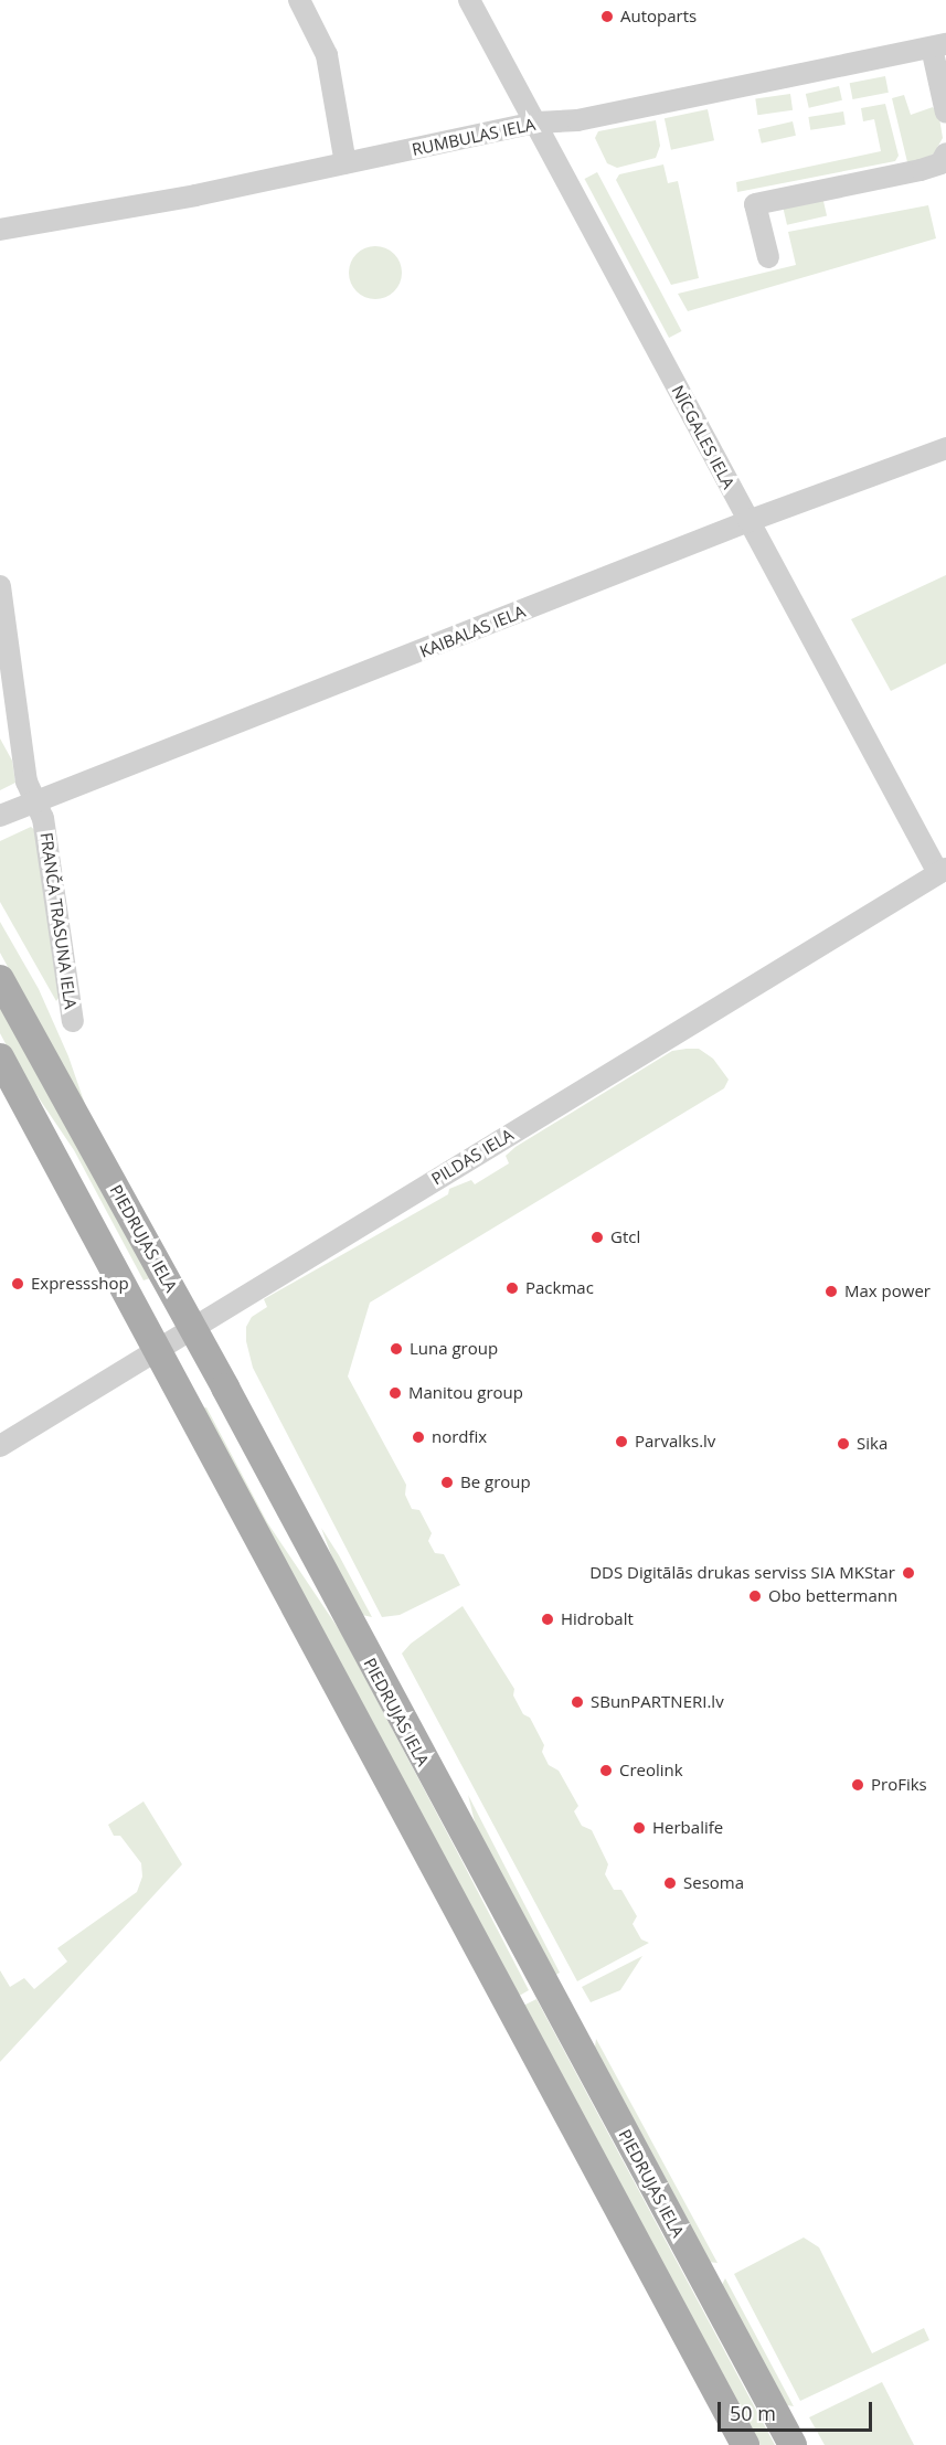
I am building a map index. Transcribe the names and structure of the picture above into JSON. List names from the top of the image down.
{
  "streets": {
    "main road": ["PIEDRUJAS IELA"],
    "street": [
      "RUMBULAS IELA",
      "NĪCGALES IELA",
      "KAIBALAS IELA",
      "FRANČA TRASUNA IELA",
      "PILDAS IELA"
    ]
  },
  "crossings": [
    ["RUMBULAS IELA", "NĪCGALES IELA"],
    ["NĪCGALES IELA", "KAIBALAS IELA"],
    ["NĪCGALES IELA", "PILDAS IELA"],
    ["KAIBALAS IELA", "FRANČA TRASUNA IELA"],
    ["PILDAS IELA", "PIEDRUJAS IELA"]
  ],
  "places": [
    "Autoparts",
    "Gtcl",
    "Expressshop",
    "Packmac",
    "Max power",
    "Luna group",
    "Manitou group",
    "nordfix",
    "Parvalks.lv",
    "Sika",
    "Be group",
    "DDS Digitālās drukas serviss SIA MKStar",
    "Obo bettermann",
    "Hidrobalt",
    "SBunPARTNERI.lv",
    "Creolink",
    "ProFiks",
    "Herbalife",
    "Sesoma"
  ],
  "scale_bar": "50 m"
}
